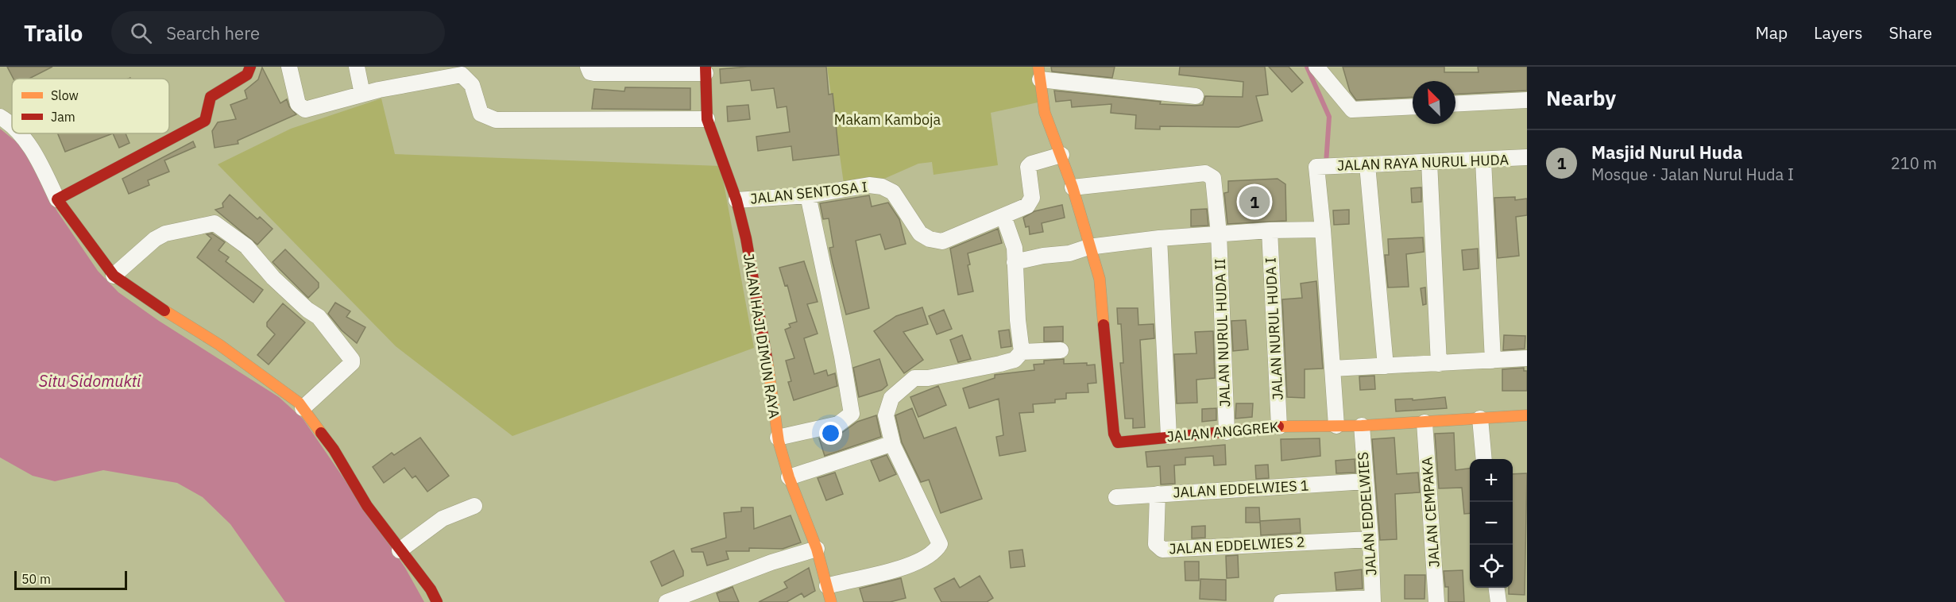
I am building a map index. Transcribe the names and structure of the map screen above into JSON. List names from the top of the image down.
{
  "streets": {
    "street": [
      "JALAN RAYA NURUL HUDA",
      "JALAN SENTOSA I",
      "JALAN NURUL HUDA I",
      "JALAN NURUL HUDA II",
      "JALAN HAJI DIMUN RAYA",
      "JALAN ANGGREK",
      "JALAN EDDELWIES 1",
      "JALAN CEMPAKA",
      "JALAN EDDELWIES",
      "JALAN EDDELWIES 2"
    ]
  },
  "crossings": [
    ["JALAN SENTOSA I", "JALAN HAJI DIMUN RAYA"],
    ["JALAN NURUL HUDA I", "JALAN ANGGREK"],
    ["JALAN NURUL HUDA II", "JALAN ANGGREK"],
    ["JALAN ANGGREK", "JALAN CEMPAKA"],
    ["JALAN ANGGREK", "JALAN EDDELWIES"],
    ["JALAN EDDELWIES 1", "JALAN EDDELWIES"],
    ["JALAN EDDELWIES 1", "JALAN EDDELWIES 2"],
    ["JALAN EDDELWIES", "JALAN EDDELWIES 2"]
  ],
  "water": ["Situ Sidomukti"],
  "parks": ["Makam Kamboja"],
  "legend": ["Slow", "Jam"],
  "scale_bar": "50 m",
  "north": "top left",
  "page": {
    "header": "Trailo",
    "search": "Search here",
    "nav": ["Map", "Layers", "Share"],
    "heading": "Nearby",
    "list": [
      {
        "mark": "1",
        "name": "Masjid Nurul Huda",
        "note": "Mosque · Jalan Nurul Huda I",
        "value": "210 m"
      }
    ],
    "pins": "1",
    "map_buttons": ["+", "−"],
    "scale": "50 m"
  }
}
